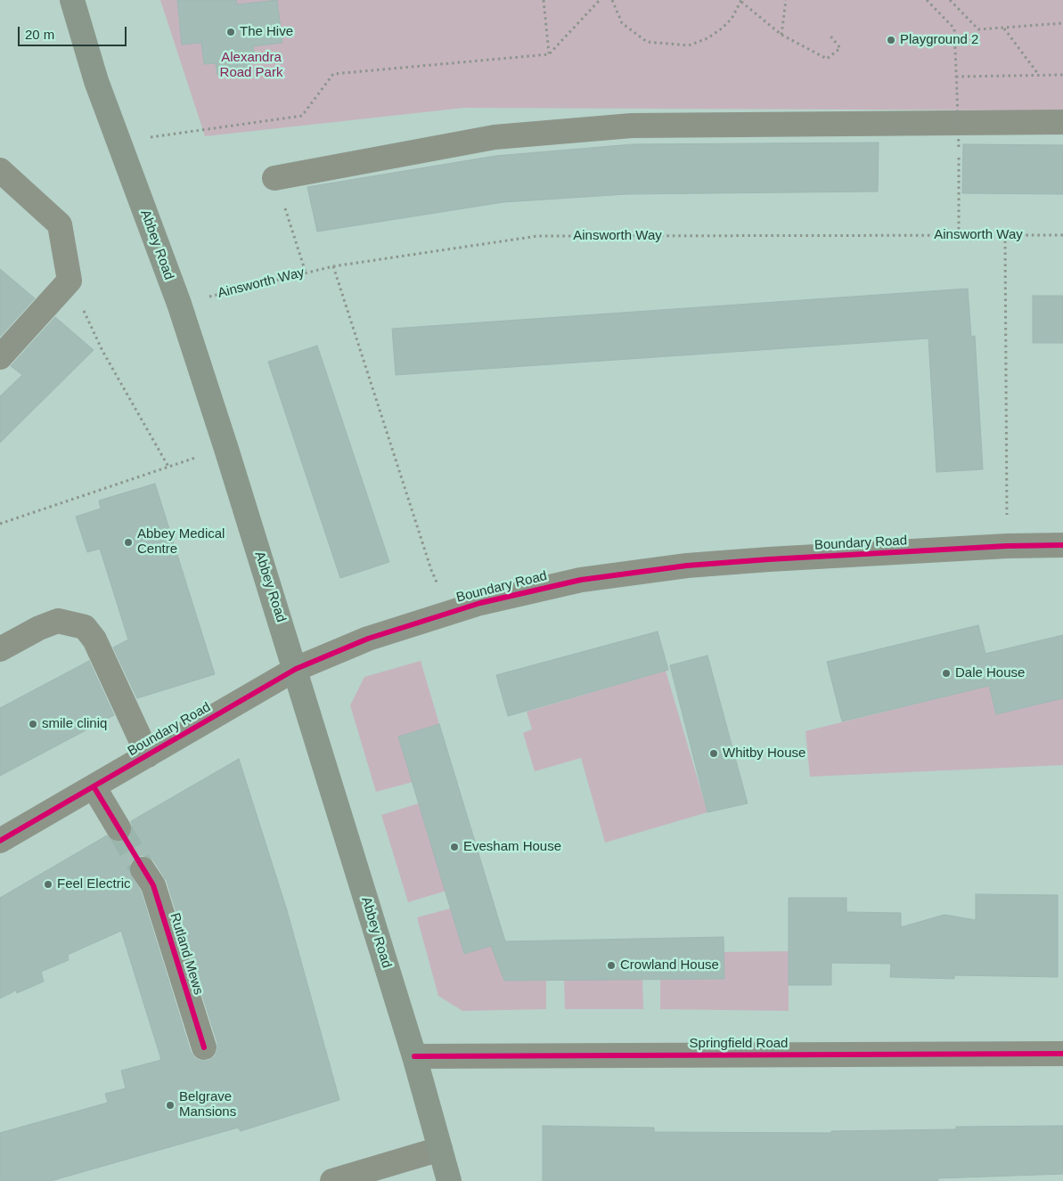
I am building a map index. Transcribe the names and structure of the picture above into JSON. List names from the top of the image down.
{
  "streets": {
    "main road": ["Abbey Road"],
    "street": ["Boundary Road", "Rutland Mews", "Springfield Road"],
    "path": ["Ainsworth Way"]
  },
  "crossings": [
    ["Ainsworth Way", "Abbey Road"],
    ["Abbey Road", "Boundary Road"],
    ["Abbey Road", "Springfield Road"]
  ],
  "parks": ["Alexandra Road Park"],
  "places": [
    "The Hive",
    "Playground 2",
    "Abbey Medical Centre",
    "Dale House",
    "smile cliniq",
    "Whitby House",
    "Evesham House",
    "Feel Electric",
    "Crowland House",
    "Belgrave Mansions"
  ],
  "scale_bar": "20 m"
}
